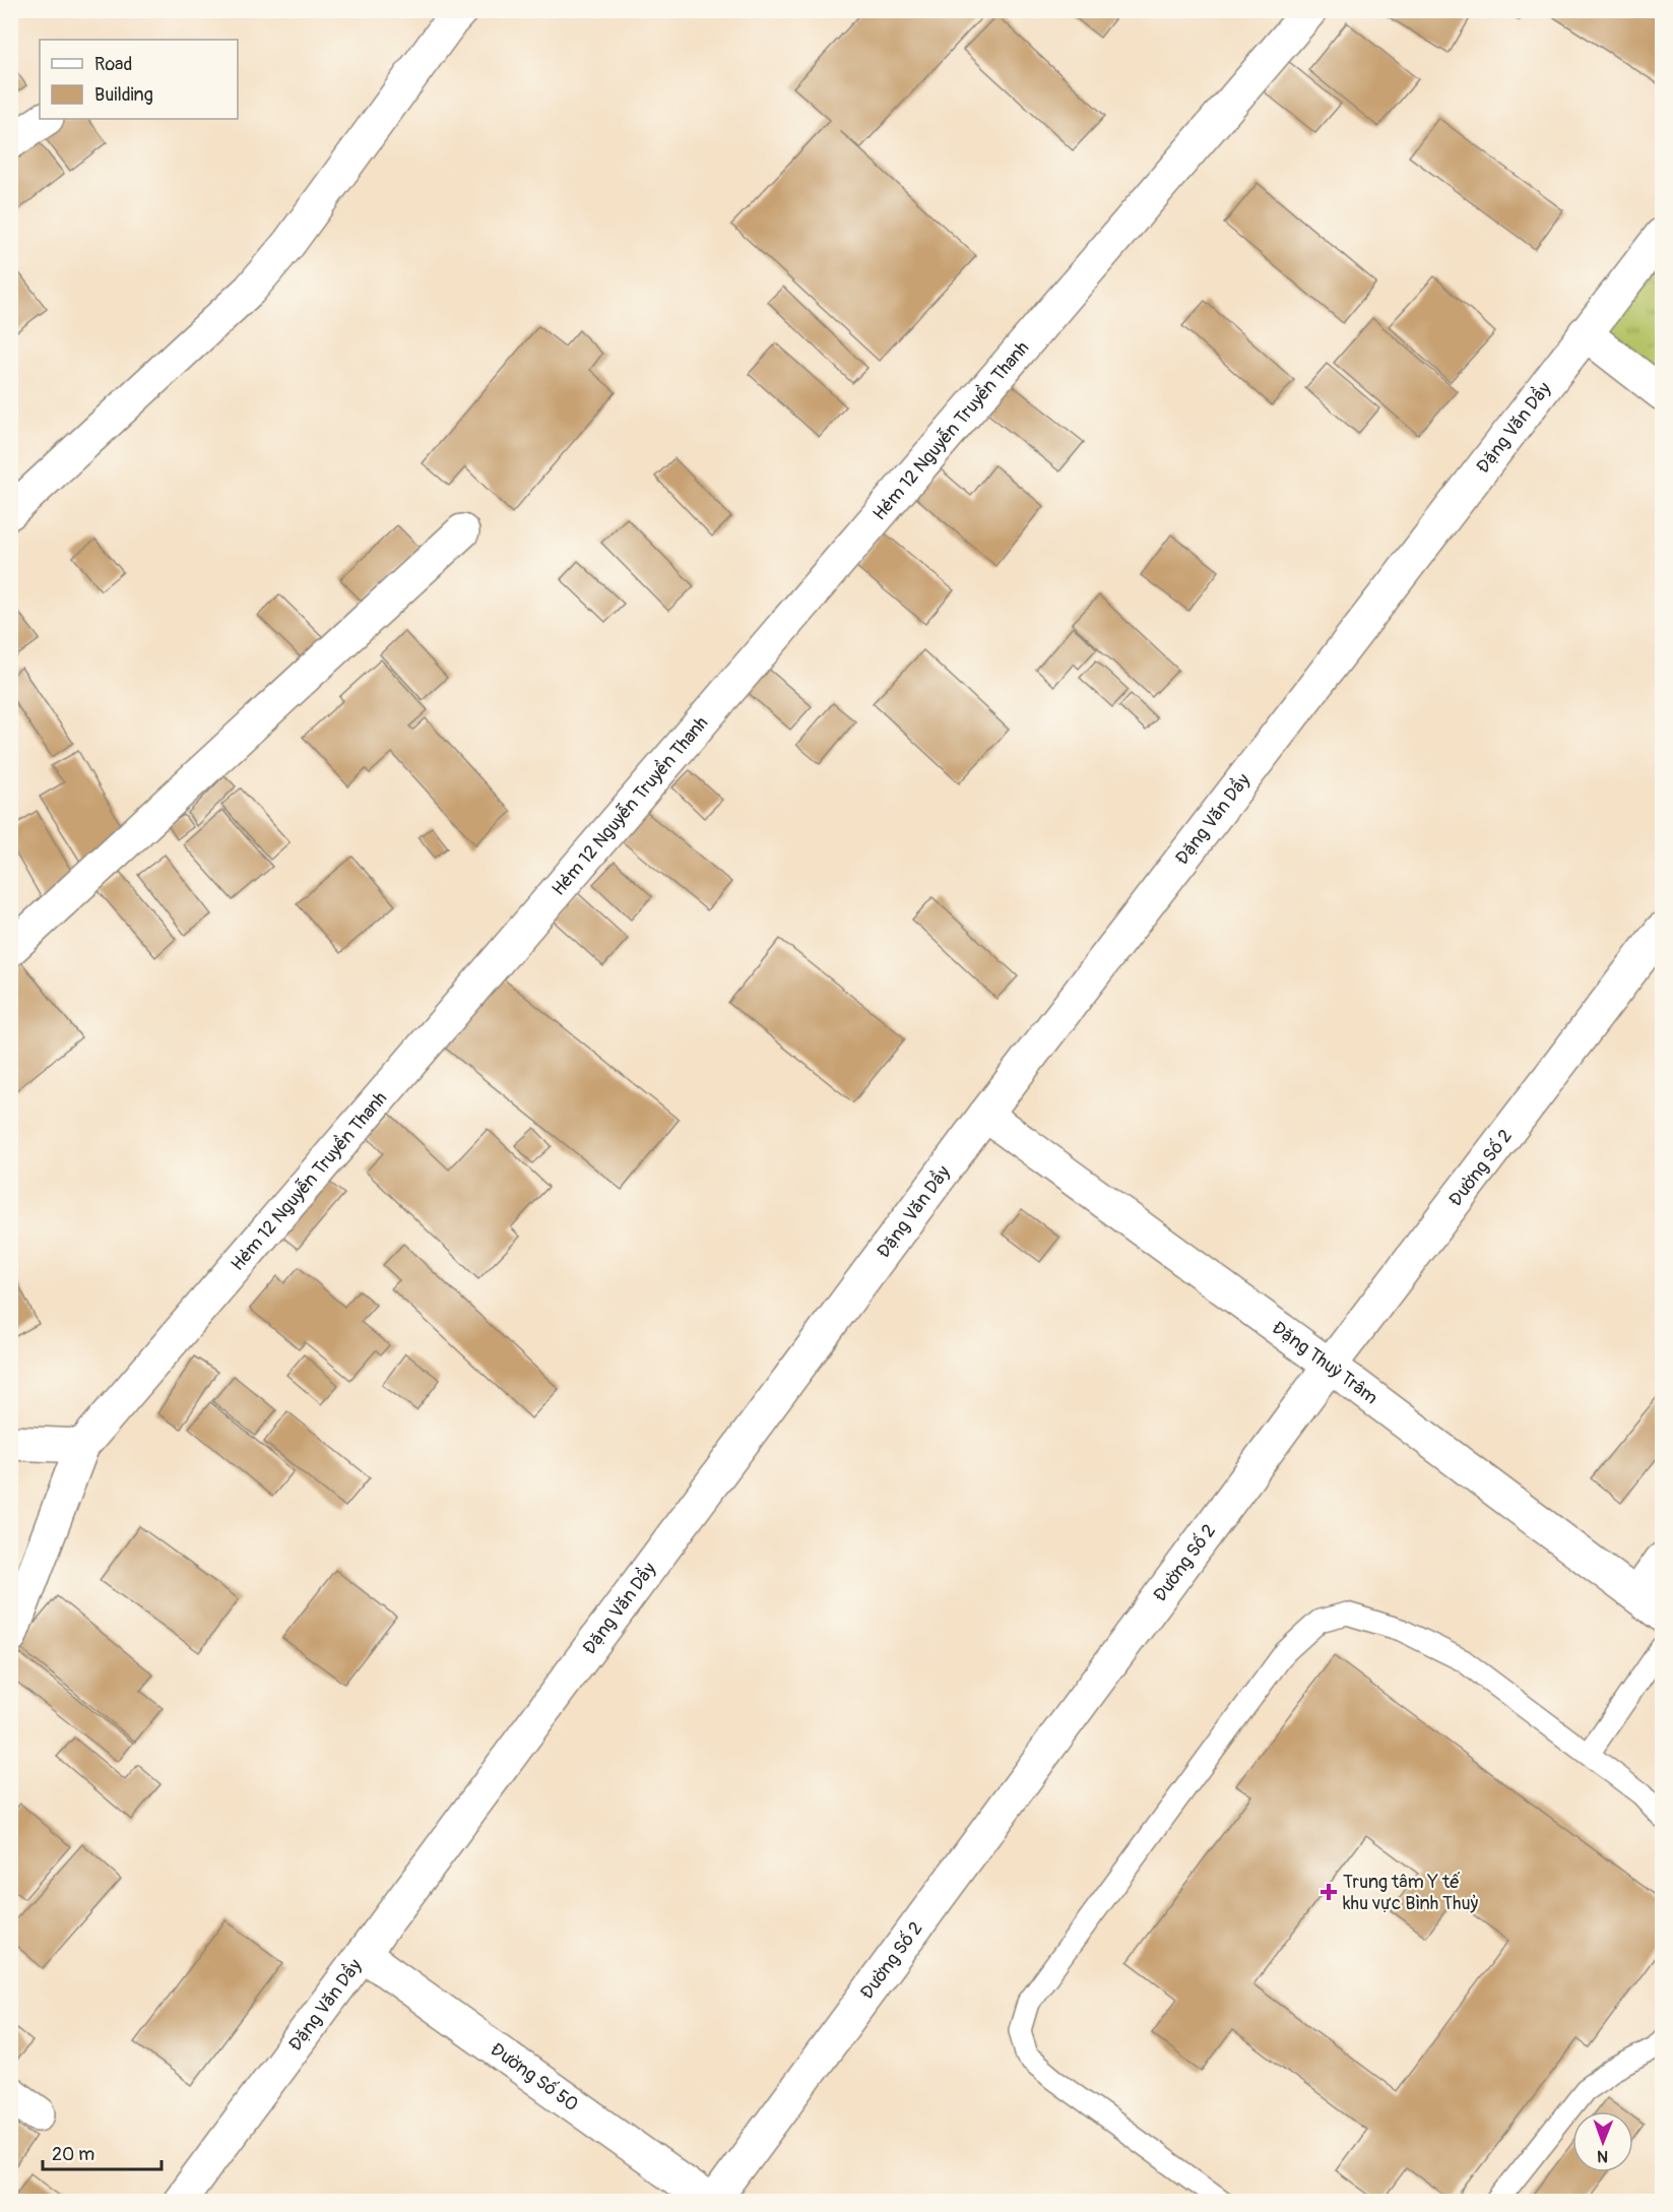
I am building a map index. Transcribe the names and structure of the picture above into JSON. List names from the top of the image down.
{
  "streets": {
    "street": [
      "Đặng Văn Dầy",
      "Hẻm 12 Nguyễn Truyền Thanh",
      "Đường Số 2",
      "Đặng Thuỳ Trâm",
      "Đường Số 50"
    ]
  },
  "crossings": [
    ["Đặng Văn Dầy", "Đặng Thuỳ Trâm"],
    ["Đặng Văn Dầy", "Đường Số 50"],
    ["Đường Số 2", "Đặng Thuỳ Trâm"]
  ],
  "places": {
    "health": ["Trung tâm Y tế khu vực Bình Thuỷ"]
  },
  "legend": ["Road", "Building"],
  "scale_bar": "20 m",
  "north": "bottom"
}
